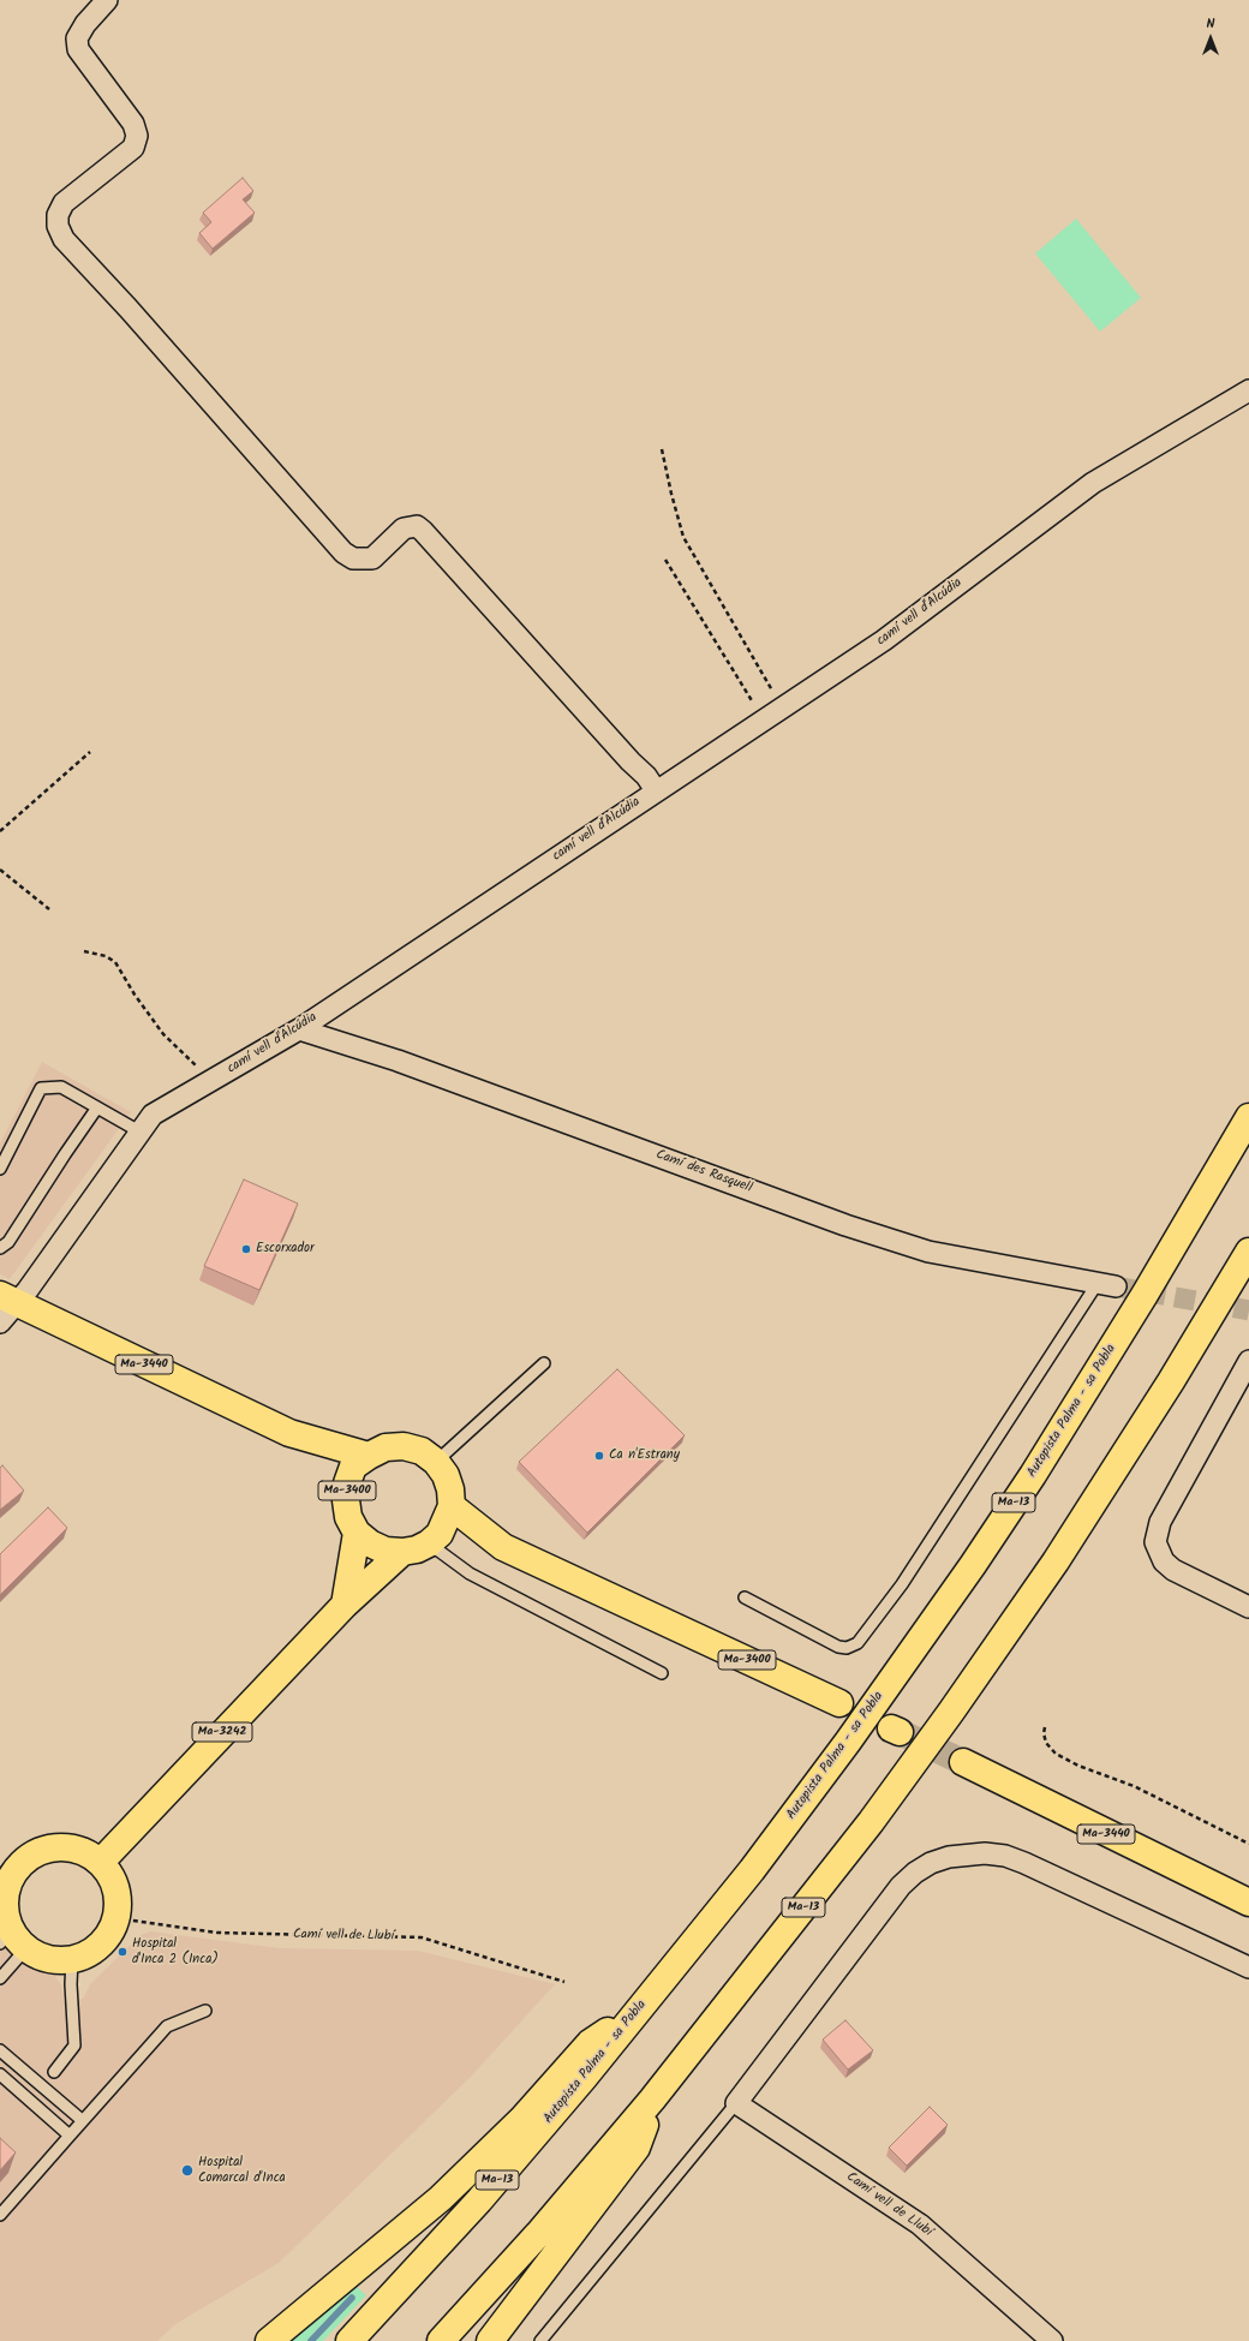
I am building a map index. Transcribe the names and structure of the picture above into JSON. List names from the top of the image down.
{
  "streets": {
    "main road": [
      "Ma-3440",
      "Autopista Palma - sa Pobla",
      "Ma-3400",
      "Ma-13",
      "Ma-3242"
    ],
    "street": ["camí vell d'Alcúdia", "Camí des Rasquell", "Camí vell de Llubí"]
  },
  "crossings": [
    ["camí vell d'Alcúdia", "Camí des Rasquell"],
    ["camí vell d'Alcúdia", "Ma-3440"],
    ["Ma-3440", "Ma-3400"],
    ["Ma-3440", "Ma-3242"],
    ["Ma-3400", "Ma-3242"],
    ["Ma-3242", "Camí vell de Llubí"]
  ],
  "places": [
    "Escorxador",
    "Ca n'Estrany",
    "Hospital d'Inca 2 (Inca)",
    "Hospital Comarcal d'Inca"
  ],
  "north": "top"
}
